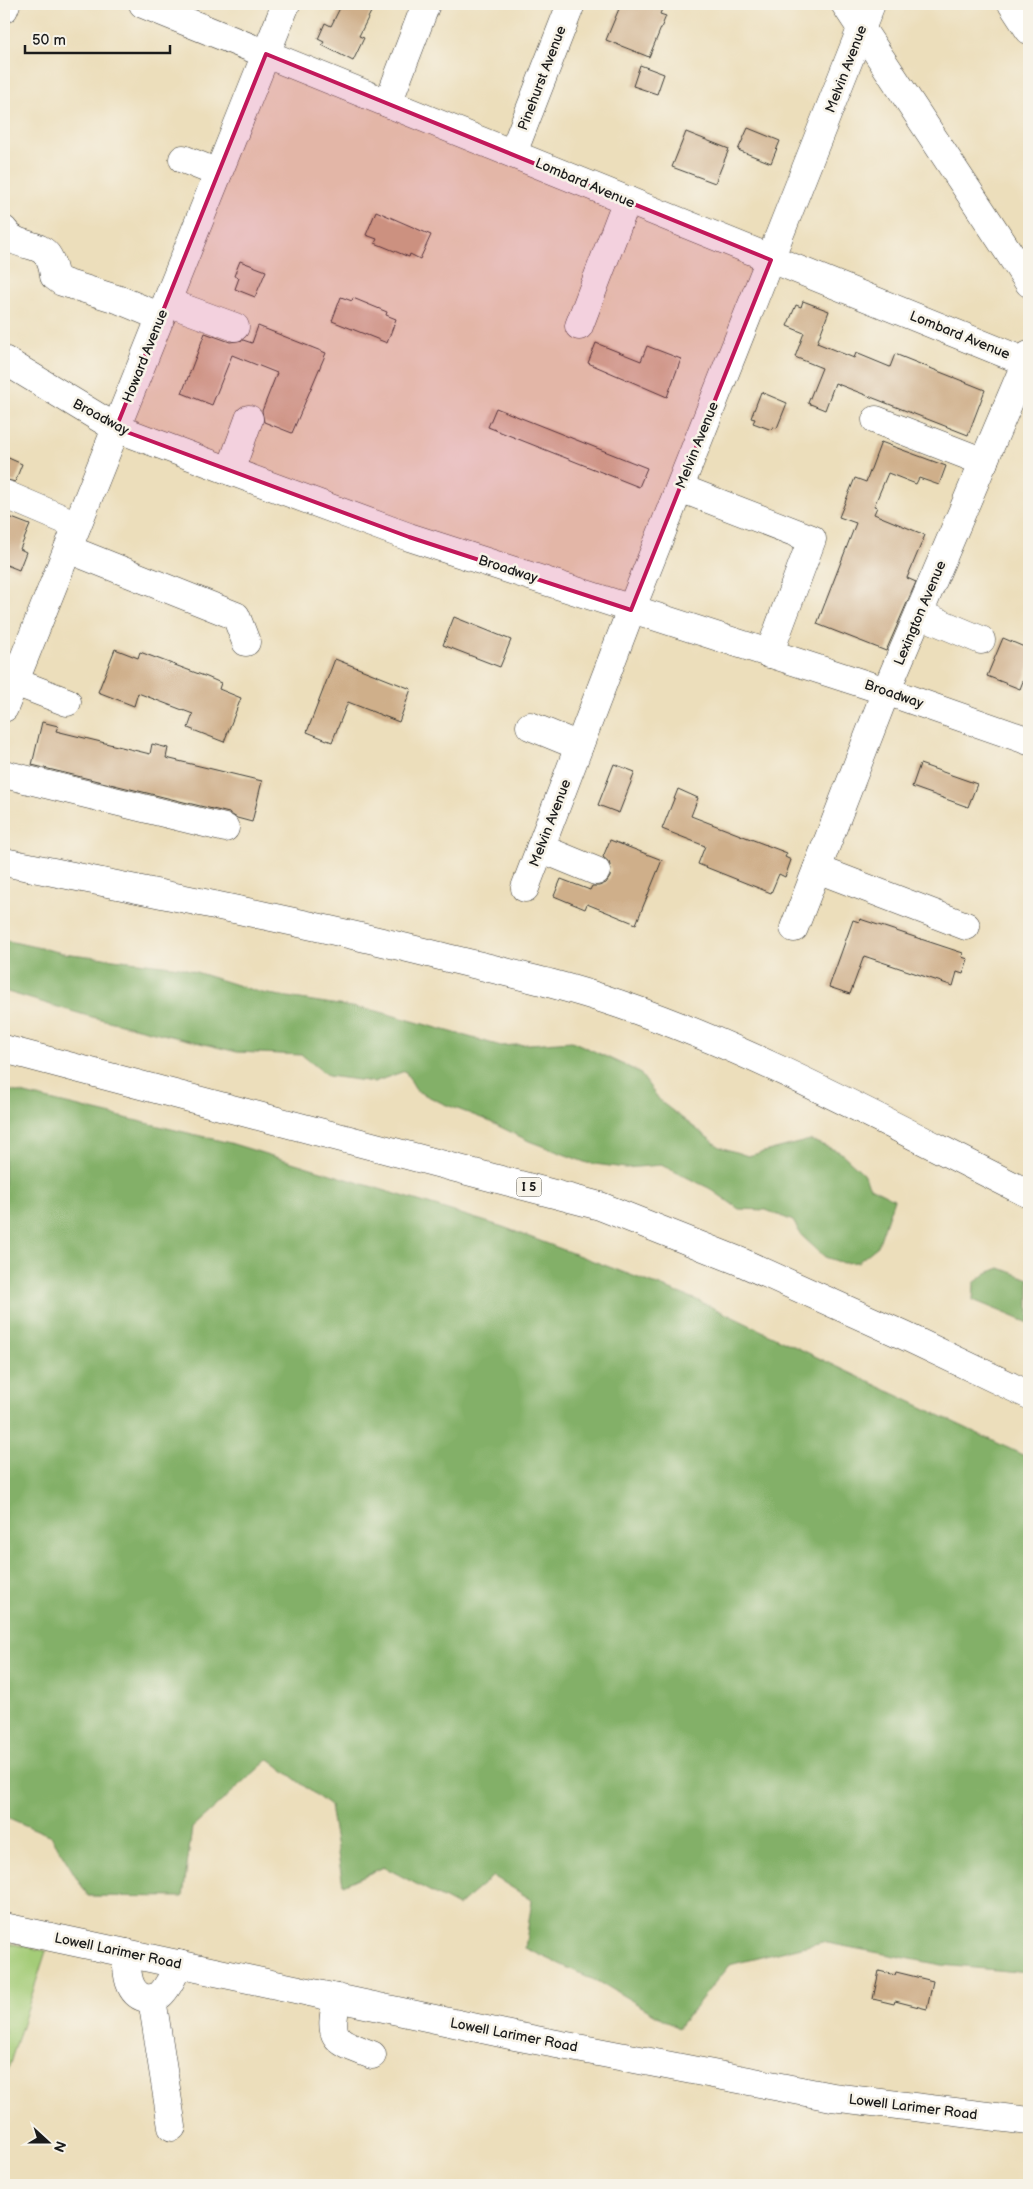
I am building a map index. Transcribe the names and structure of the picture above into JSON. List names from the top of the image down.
{
  "streets": {
    "main road": [
      "Melvin Avenue",
      "Pinehurst Avenue",
      "Lombard Avenue",
      "Howard Avenue",
      "Broadway",
      "Lexington Avenue",
      "I 5",
      "Lowell Larimer Road"
    ]
  },
  "crossings": [
    ["Melvin Avenue", "Lombard Avenue"],
    ["Melvin Avenue", "Broadway"],
    ["Pinehurst Avenue", "Lombard Avenue"],
    ["Lombard Avenue", "Howard Avenue"],
    ["Lombard Avenue", "Lexington Avenue"],
    ["Howard Avenue", "Broadway"],
    ["Broadway", "Lexington Avenue"]
  ],
  "scale_bar": "50 m",
  "north": "right"
}
